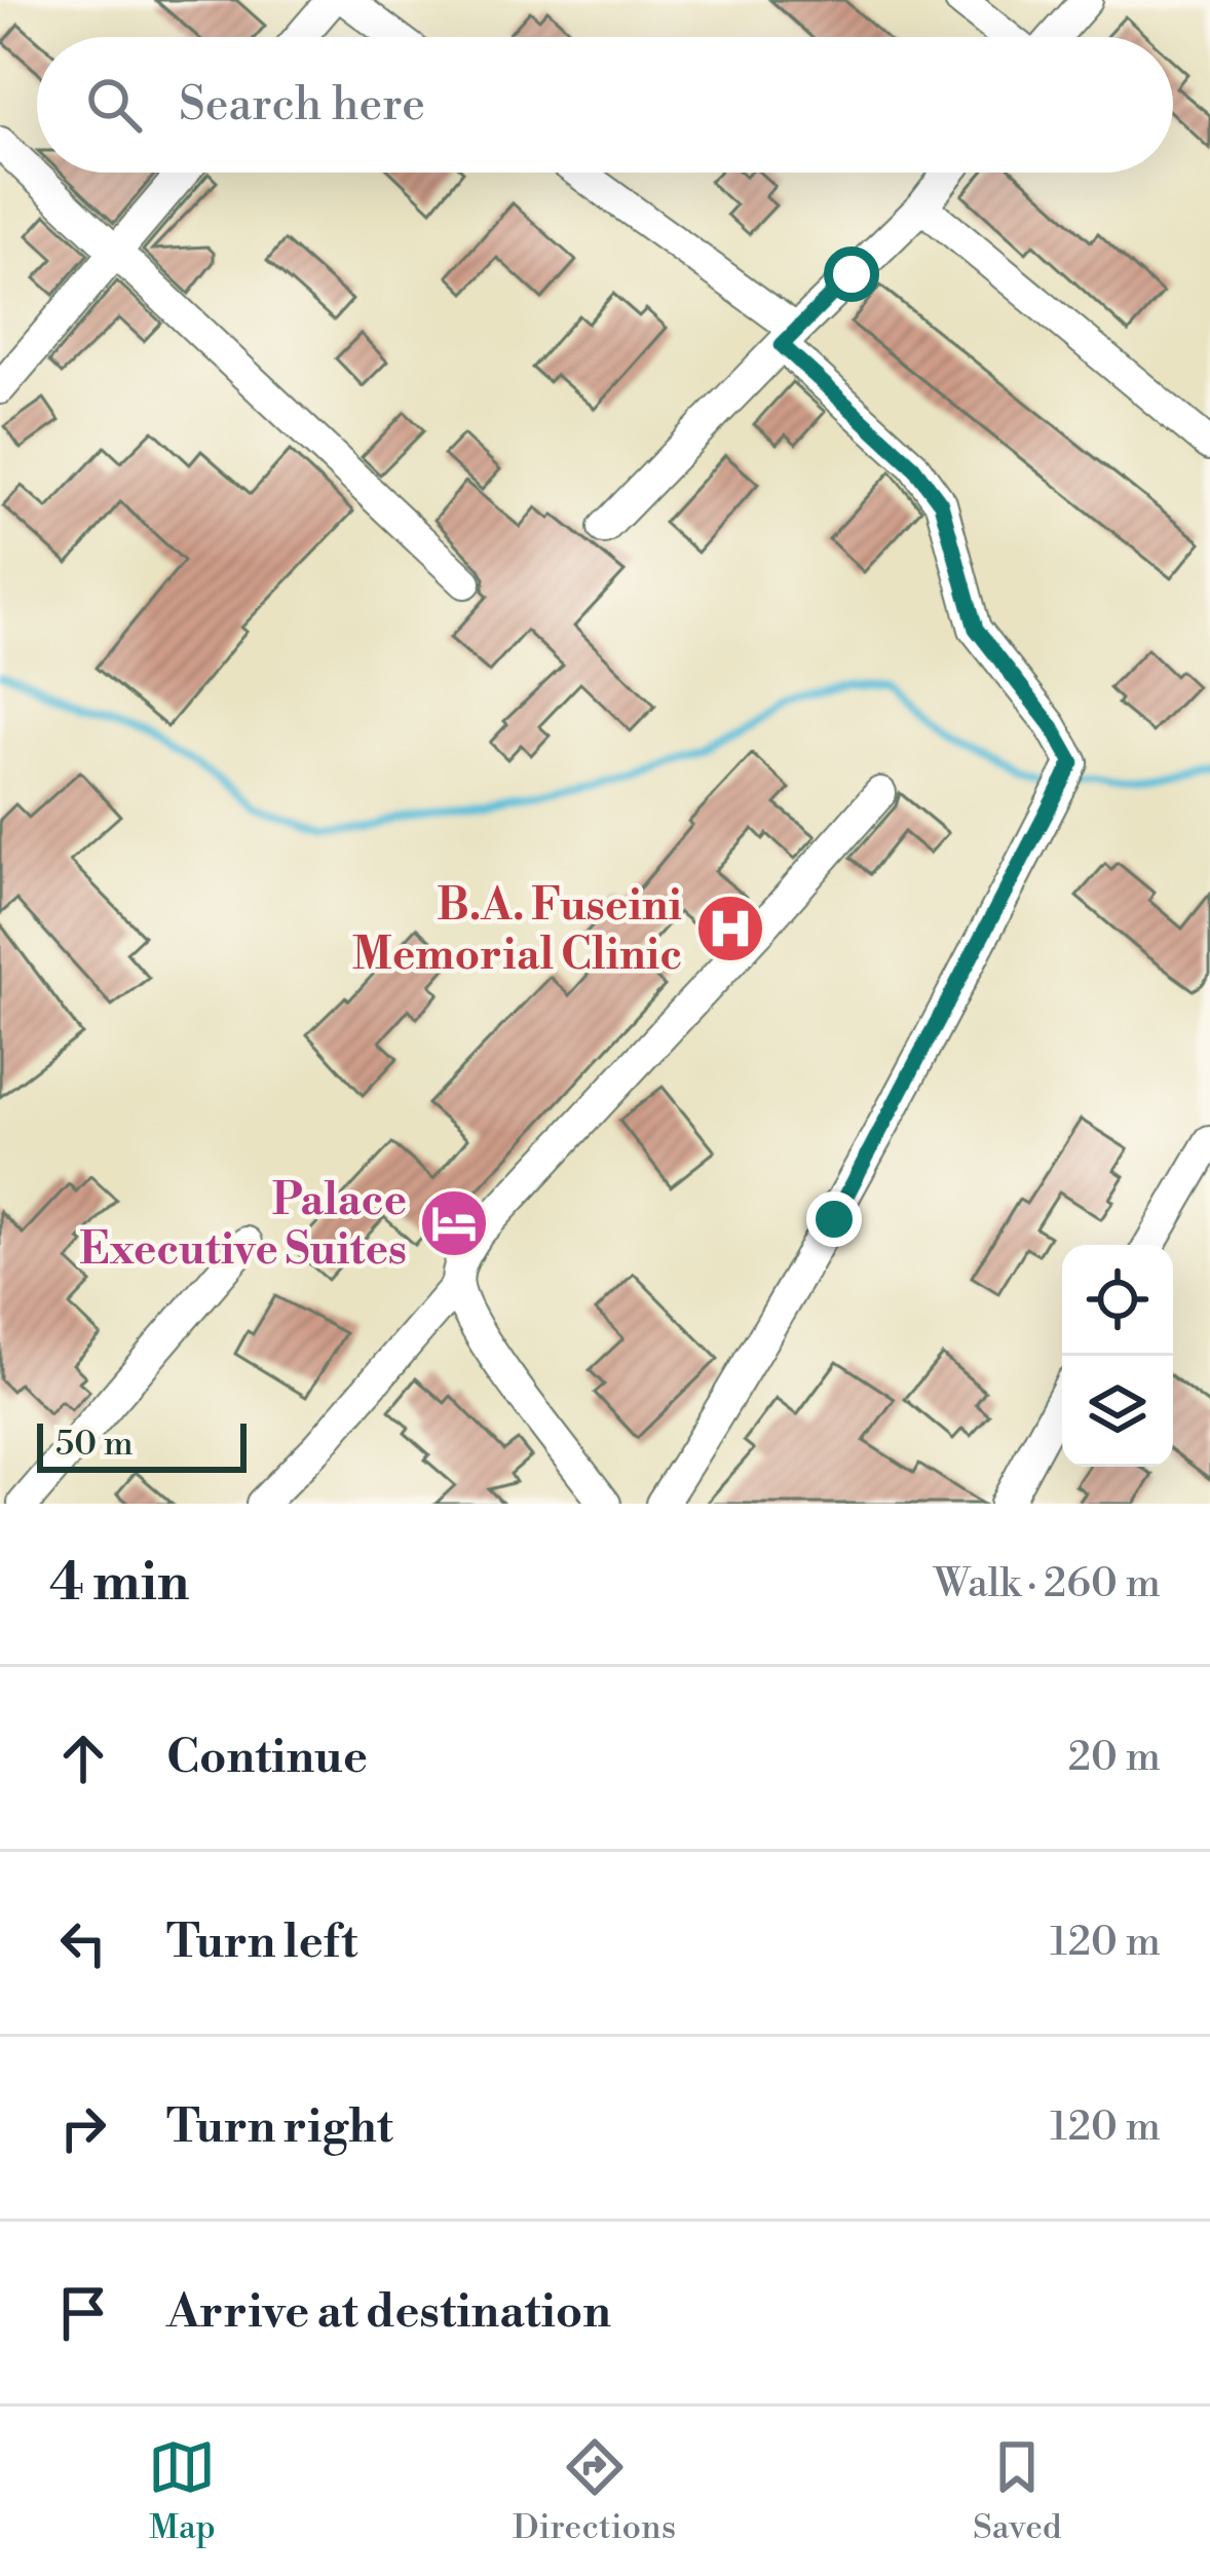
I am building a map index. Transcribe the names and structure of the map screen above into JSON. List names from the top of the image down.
{
  "places": {
    "hospital": ["B.A. Fuseini Memorial Clinic"],
    "hotel": ["Palace Executive Suites"]
  },
  "scale_bar": "50 m",
  "page": {
    "search": "Search here",
    "scale": "50 m",
    "heading": ["4 min", "Walk · 260 m"],
    "list": [
      ["Continue", "20 m"],
      ["Turn left", "120 m"],
      ["Turn right", "120 m"],
      "Arrive at destination"
    ],
    "nav": ["Map", "Directions", "Saved"]
  }
}
